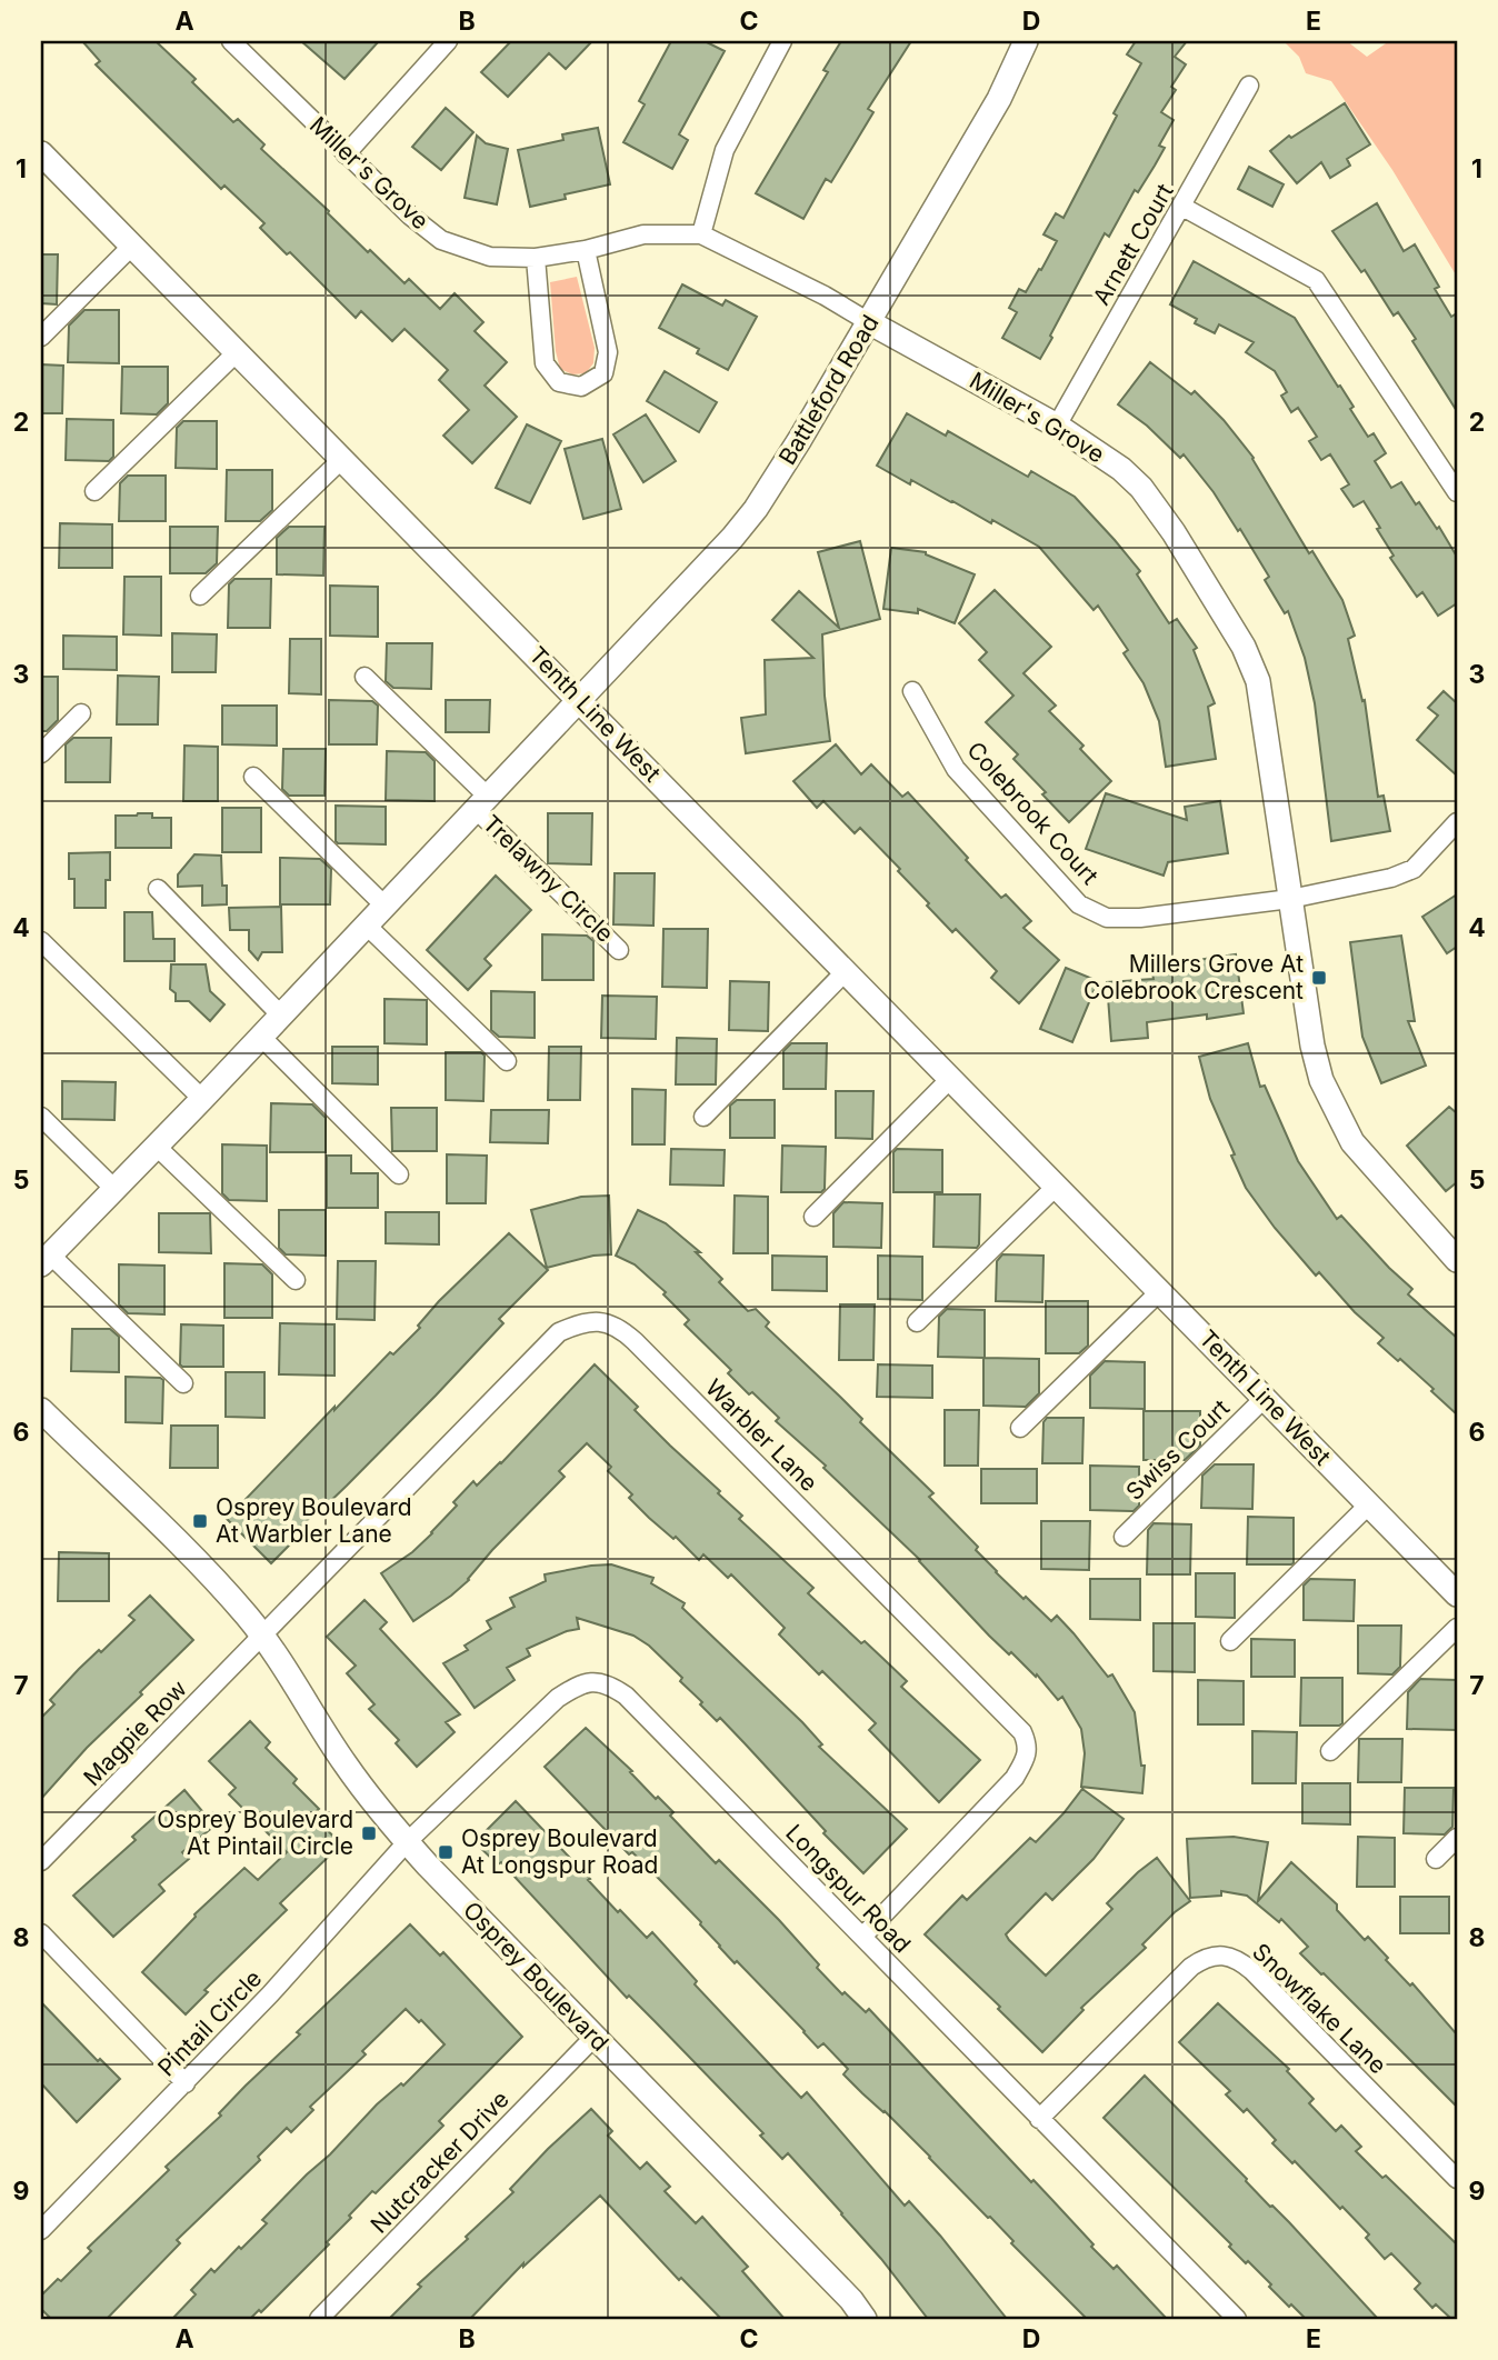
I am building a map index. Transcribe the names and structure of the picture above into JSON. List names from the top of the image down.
{
  "streets": {
    "street": [
      "Miller's Grove",
      "Arnett Court",
      "Battleford Road",
      "Tenth Line West",
      "Colebrook Court",
      "Trelawny Circle",
      "Warbler Lane",
      "Swiss Court",
      "Magpie Row",
      "Longspur Road",
      "Osprey Boulevard",
      "Snowflake Lane",
      "Pintail Circle",
      "Nutcracker Drive"
    ]
  },
  "crossings": [
    ["Miller's Grove", "Arnett Court"],
    ["Miller's Grove", "Battleford Road"],
    ["Miller's Grove", "Colebrook Court"],
    ["Battleford Road", "Tenth Line West"],
    ["Battleford Road", "Trelawny Circle"],
    ["Tenth Line West", "Trelawny Circle"],
    ["Tenth Line West", "Swiss Court"],
    ["Warbler Lane", "Magpie Row"],
    ["Warbler Lane", "Longspur Road"],
    ["Warbler Lane", "Osprey Boulevard"],
    ["Magpie Row", "Osprey Boulevard"],
    ["Longspur Road", "Osprey Boulevard"],
    ["Longspur Road", "Snowflake Lane"],
    ["Longspur Road", "Pintail Circle"],
    ["Osprey Boulevard", "Pintail Circle"],
    ["Osprey Boulevard", "Nutcracker Drive"]
  ],
  "places": {
    "transit": [
      "Millers Grove At Colebrook Crescent",
      "Osprey Boulevard At Warbler Lane",
      "Osprey Boulevard At Pintail Circle",
      "Osprey Boulevard At Longspur Road"
    ]
  },
  "grid": {
    "columns": [
      "A",
      "B",
      "C",
      "D",
      "E"
    ],
    "rows": [
      "1",
      "2",
      "3",
      "4",
      "5",
      "6",
      "7",
      "8",
      "9"
    ]
  }
}
